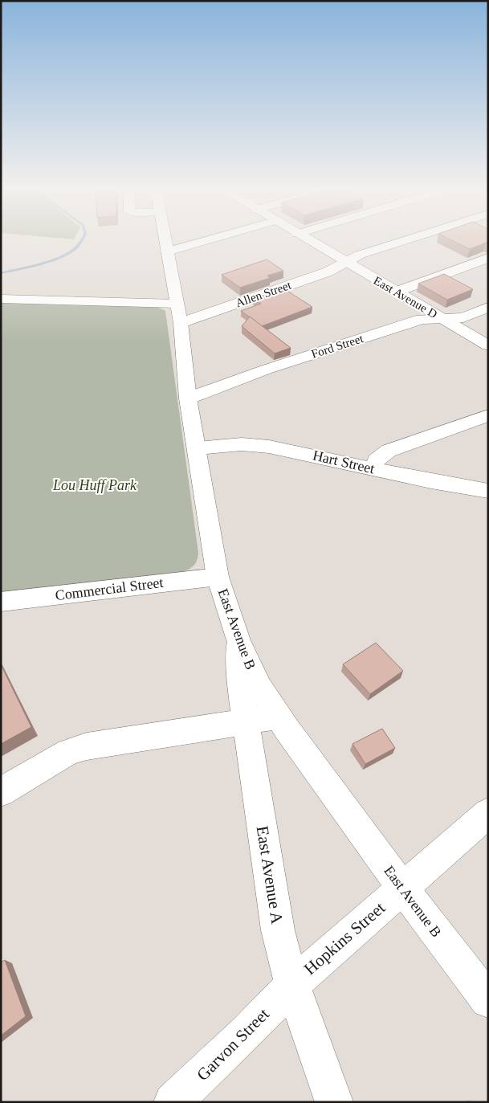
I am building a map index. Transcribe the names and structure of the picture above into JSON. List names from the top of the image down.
{
  "streets": {
    "street": [
      "Allen Street",
      "East Avenue D",
      "Ford Street",
      "Hart Street",
      "Commercial Street",
      "East Avenue B",
      "East Avenue A",
      "Hopkins Street",
      "Garvon Street"
    ]
  },
  "crossings": [
    ["Allen Street", "East Avenue D"],
    ["Allen Street", "East Avenue B"],
    ["East Avenue D", "Ford Street"],
    ["Ford Street", "East Avenue B"],
    ["Hart Street", "East Avenue B"],
    ["Commercial Street", "East Avenue B"],
    ["East Avenue B", "East Avenue A"],
    ["East Avenue B", "Hopkins Street"],
    ["East Avenue A", "Hopkins Street"],
    ["East Avenue A", "Garvon Street"],
    ["Hopkins Street", "Garvon Street"]
  ],
  "parks": ["Lou Huff Park"]
}
